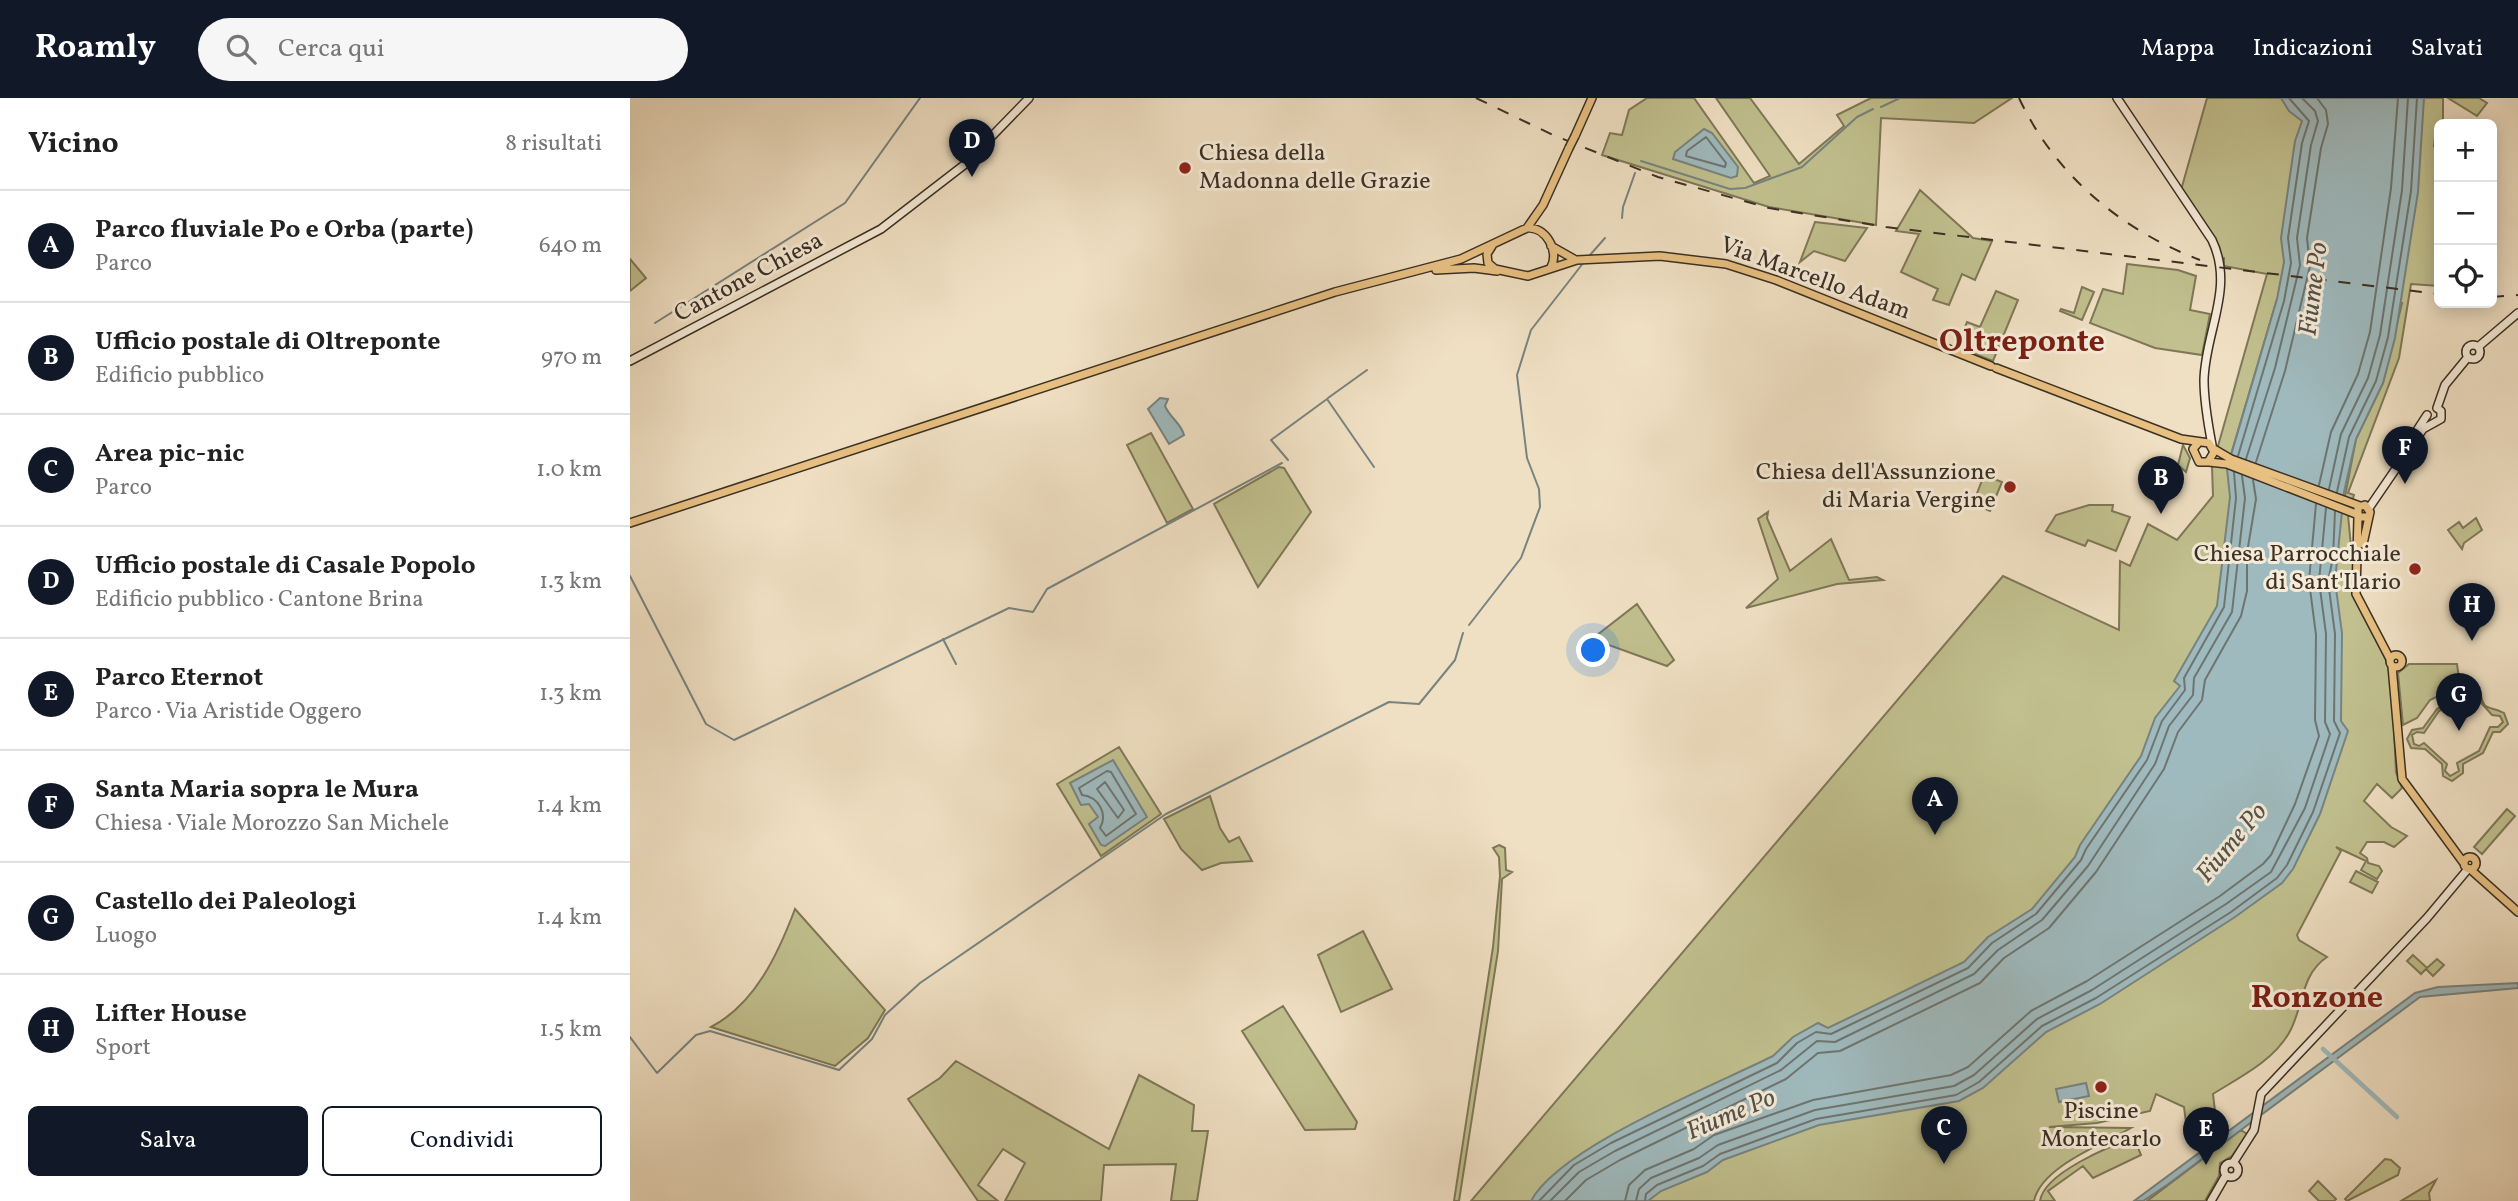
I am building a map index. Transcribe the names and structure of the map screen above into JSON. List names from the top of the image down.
{
  "streets": {
    "main road": ["Via Marcello Adam"],
    "street": ["Cantone Chiesa"]
  },
  "districts": ["Oltreponte", "Ronzone"],
  "water": ["Fiume Po"],
  "places": [
    "Chiesa della Madonna delle Grazie",
    "Chiesa dell'Assunzione di Maria Vergine",
    "Chiesa Parrocchiale di Sant'Ilario",
    "Piscine Montecarlo"
  ],
  "page": {
    "header": "Roamly",
    "search": "Cerca qui",
    "nav": ["Mappa", "Indicazioni", "Salvati"],
    "heading": ["Vicino", "8 risultati"],
    "map_buttons": ["+", "−"],
    "pins": [
      "D",
      "F",
      "B",
      "H",
      "G",
      "A",
      "C",
      "E"
    ],
    "list": [
      {
        "mark": "A",
        "name": "Parco fluviale Po e Orba (parte)",
        "note": "Parco",
        "value": "640 m"
      },
      {
        "mark": "B",
        "name": "Ufficio postale di Oltreponte",
        "note": "Edificio pubblico",
        "value": "970 m"
      },
      {
        "mark": "C",
        "name": "Area pic-nic",
        "note": "Parco",
        "value": "1.0 km"
      },
      {
        "mark": "D",
        "name": "Ufficio postale di Casale Popolo",
        "note": "Edificio pubblico · Cantone Brina",
        "value": "1.3 km"
      },
      {
        "mark": "E",
        "name": "Parco Eternot",
        "note": "Parco · Via Aristide Oggero",
        "value": "1.3 km"
      },
      {
        "mark": "F",
        "name": "Santa Maria sopra le Mura",
        "note": "Chiesa · Viale Morozzo San Michele",
        "value": "1.4 km"
      },
      {
        "mark": "G",
        "name": "Castello dei Paleologi",
        "note": "Luogo",
        "value": "1.4 km"
      },
      {
        "mark": "H",
        "name": "Lifter House",
        "note": "Sport",
        "value": "1.5 km"
      }
    ],
    "buttons": ["Salva", "Condividi"]
  }
}
